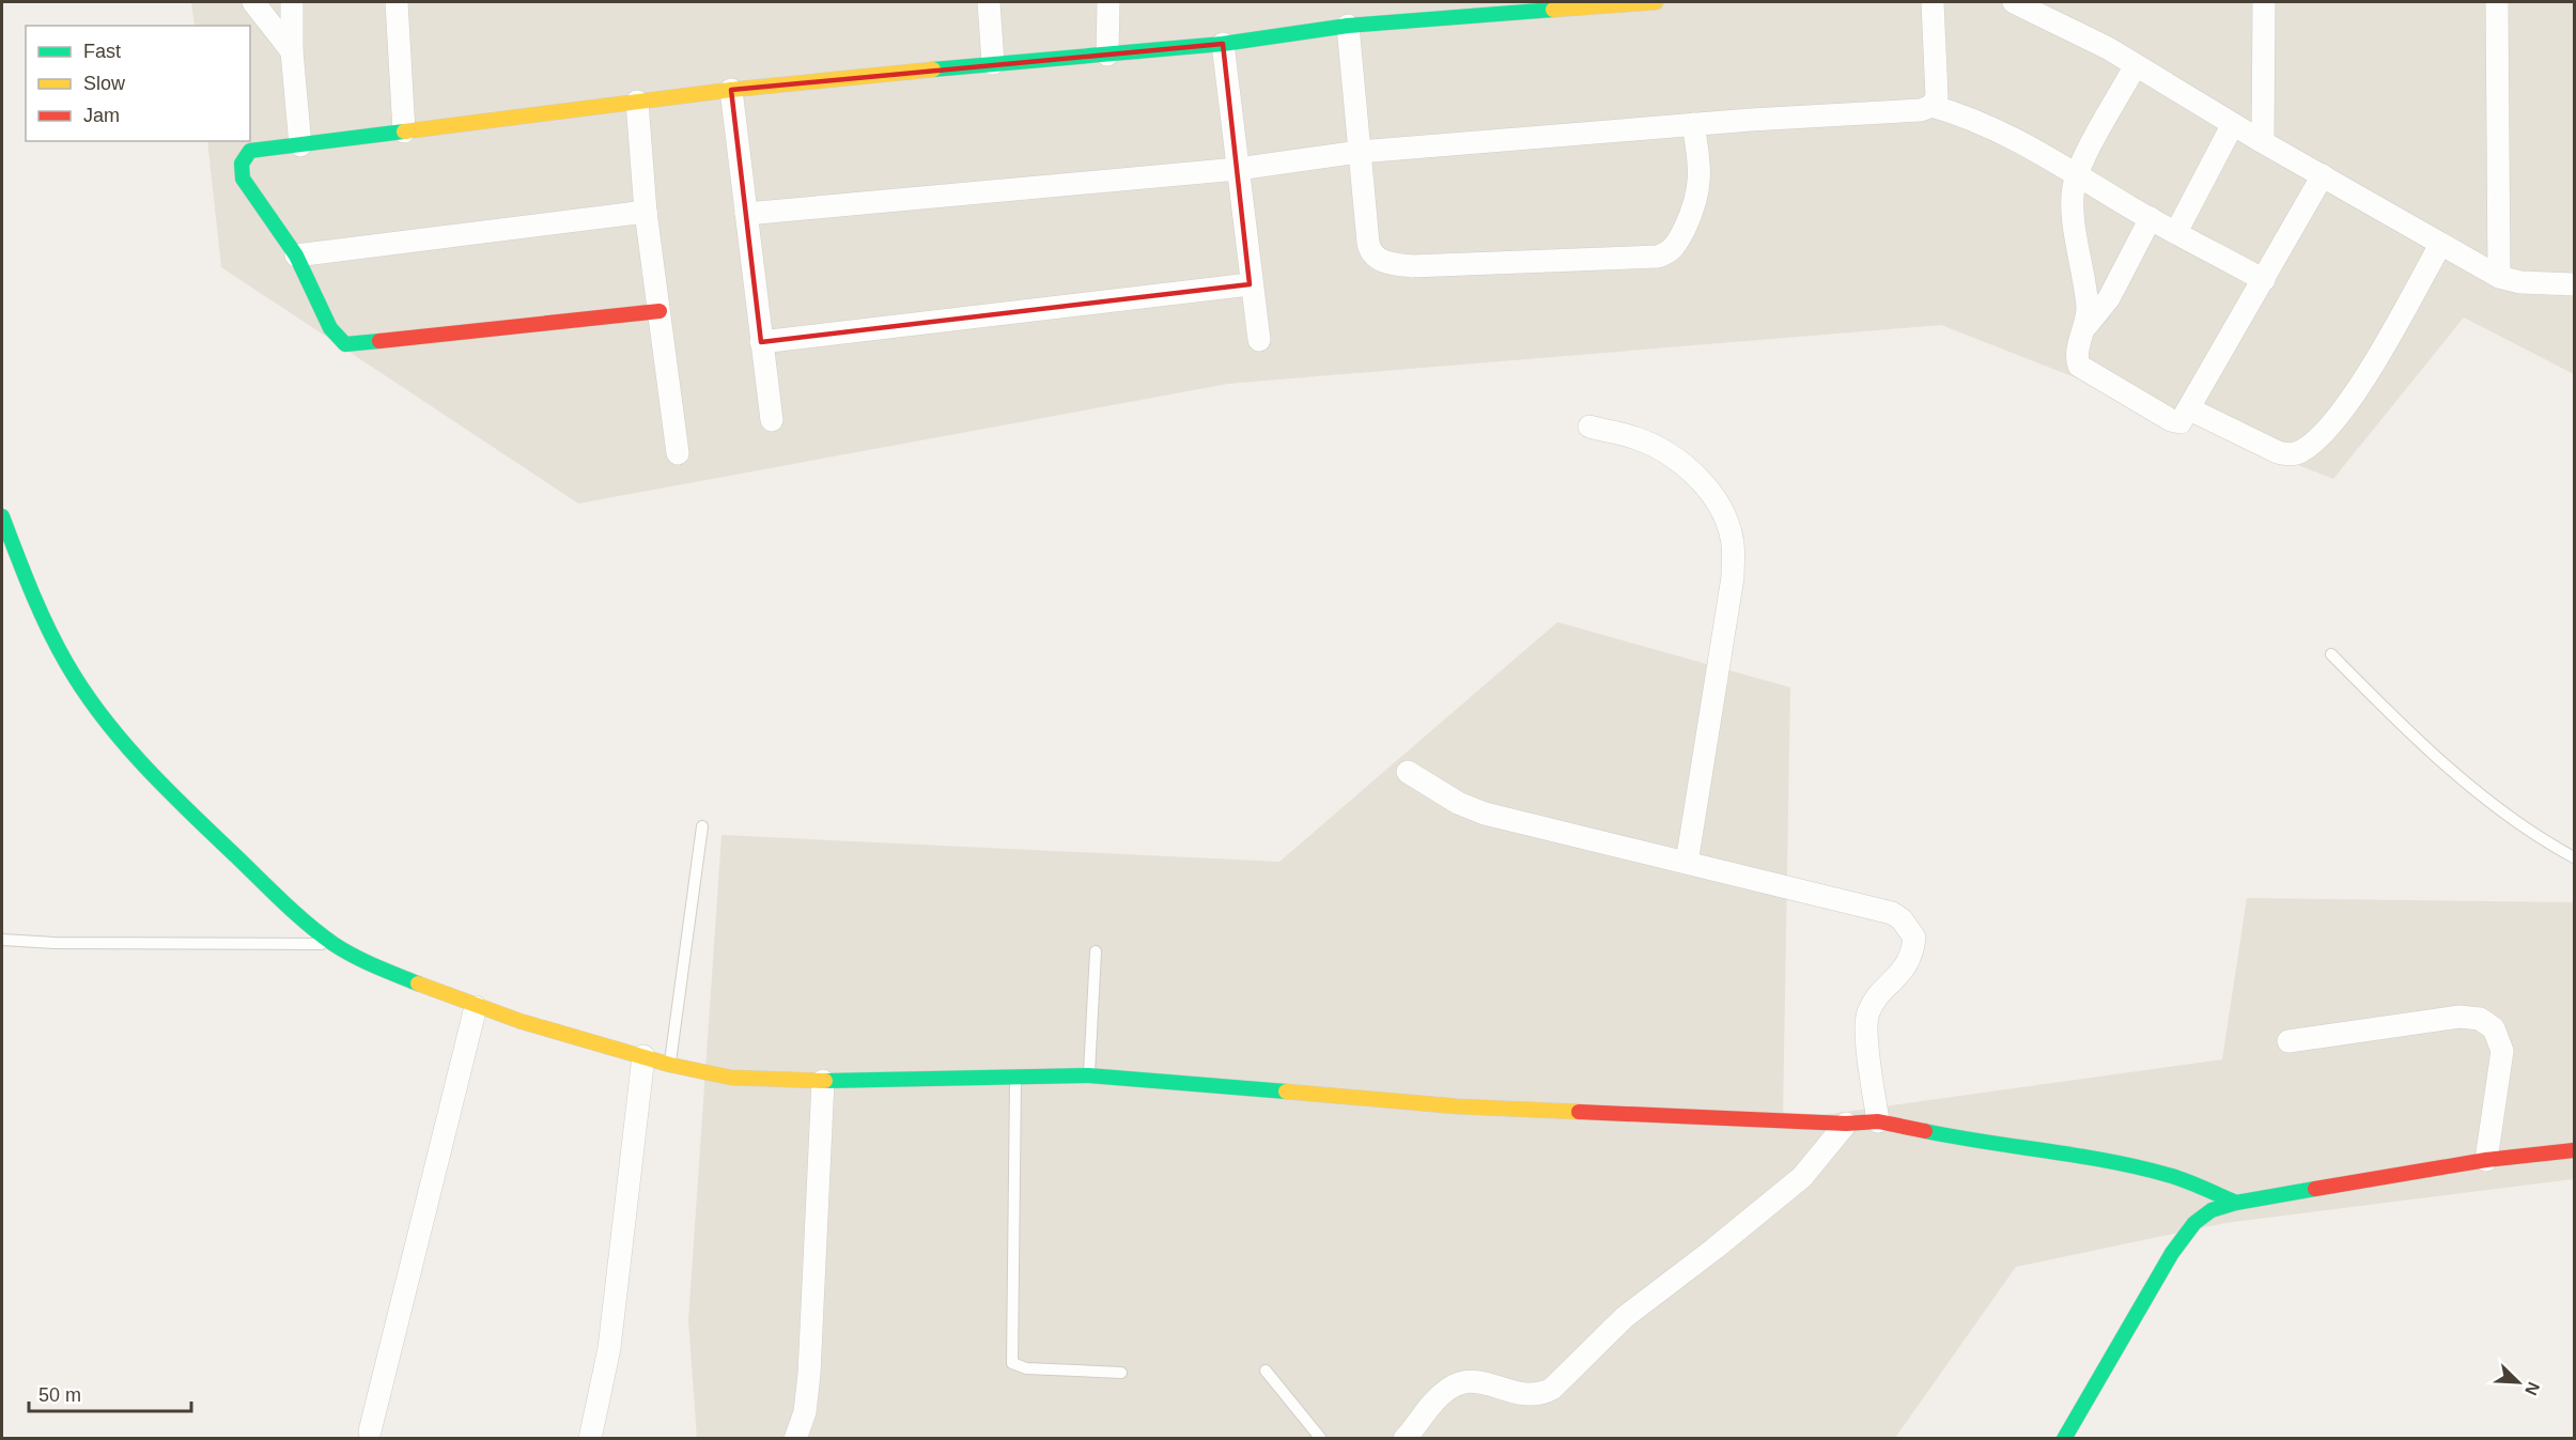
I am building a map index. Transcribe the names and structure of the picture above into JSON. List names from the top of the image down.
{
  "legend": ["Fast", "Slow", "Jam"],
  "scale_bar": "50 m",
  "north": "bottom right"
}
